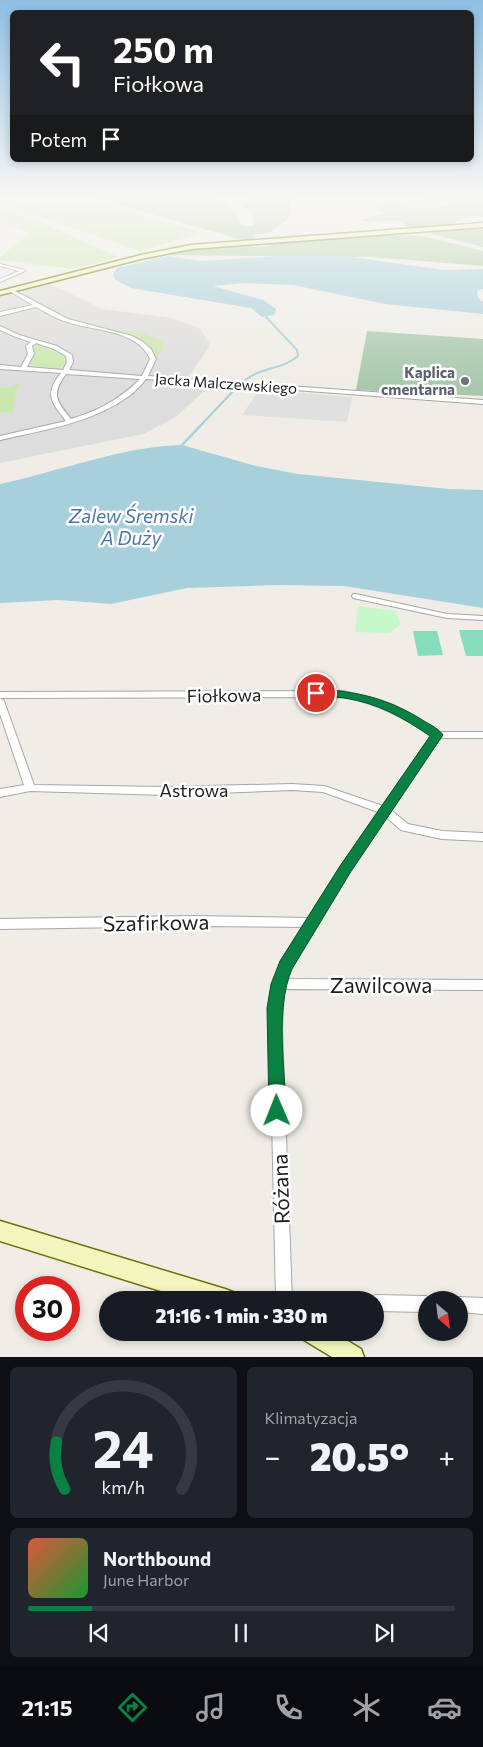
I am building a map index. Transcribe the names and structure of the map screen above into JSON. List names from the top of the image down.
{
  "streets": {
    "street": [
      "Jacka Malczewskiego",
      "Fiołkowa",
      "Astrowa",
      "Szafirkowa",
      "Zawilcowa",
      "Różana"
    ]
  },
  "crossings": [
    ["Fiołkowa", "Różana"],
    ["Astrowa", "Różana"],
    ["Szafirkowa", "Różana"],
    ["Zawilcowa", "Różana"]
  ],
  "water": ["Zalew Śremski A Duży"],
  "places": ["Kaplica cmentarna"],
  "north": "bottom right",
  "page": {
    "turn": ["250 m", "Fiołkowa"],
    "then": "Potem",
    "limit": "30",
    "trip": "21:16 · 1 min · 330 m",
    "tile": "Klimatyzacja",
    "heat": ["−", "20.5°", "+"],
    "song": ["Northbound", "June Harbor"],
    "tabs": "21:15",
    "gauge": ["24", "km/h"]
  }
}
